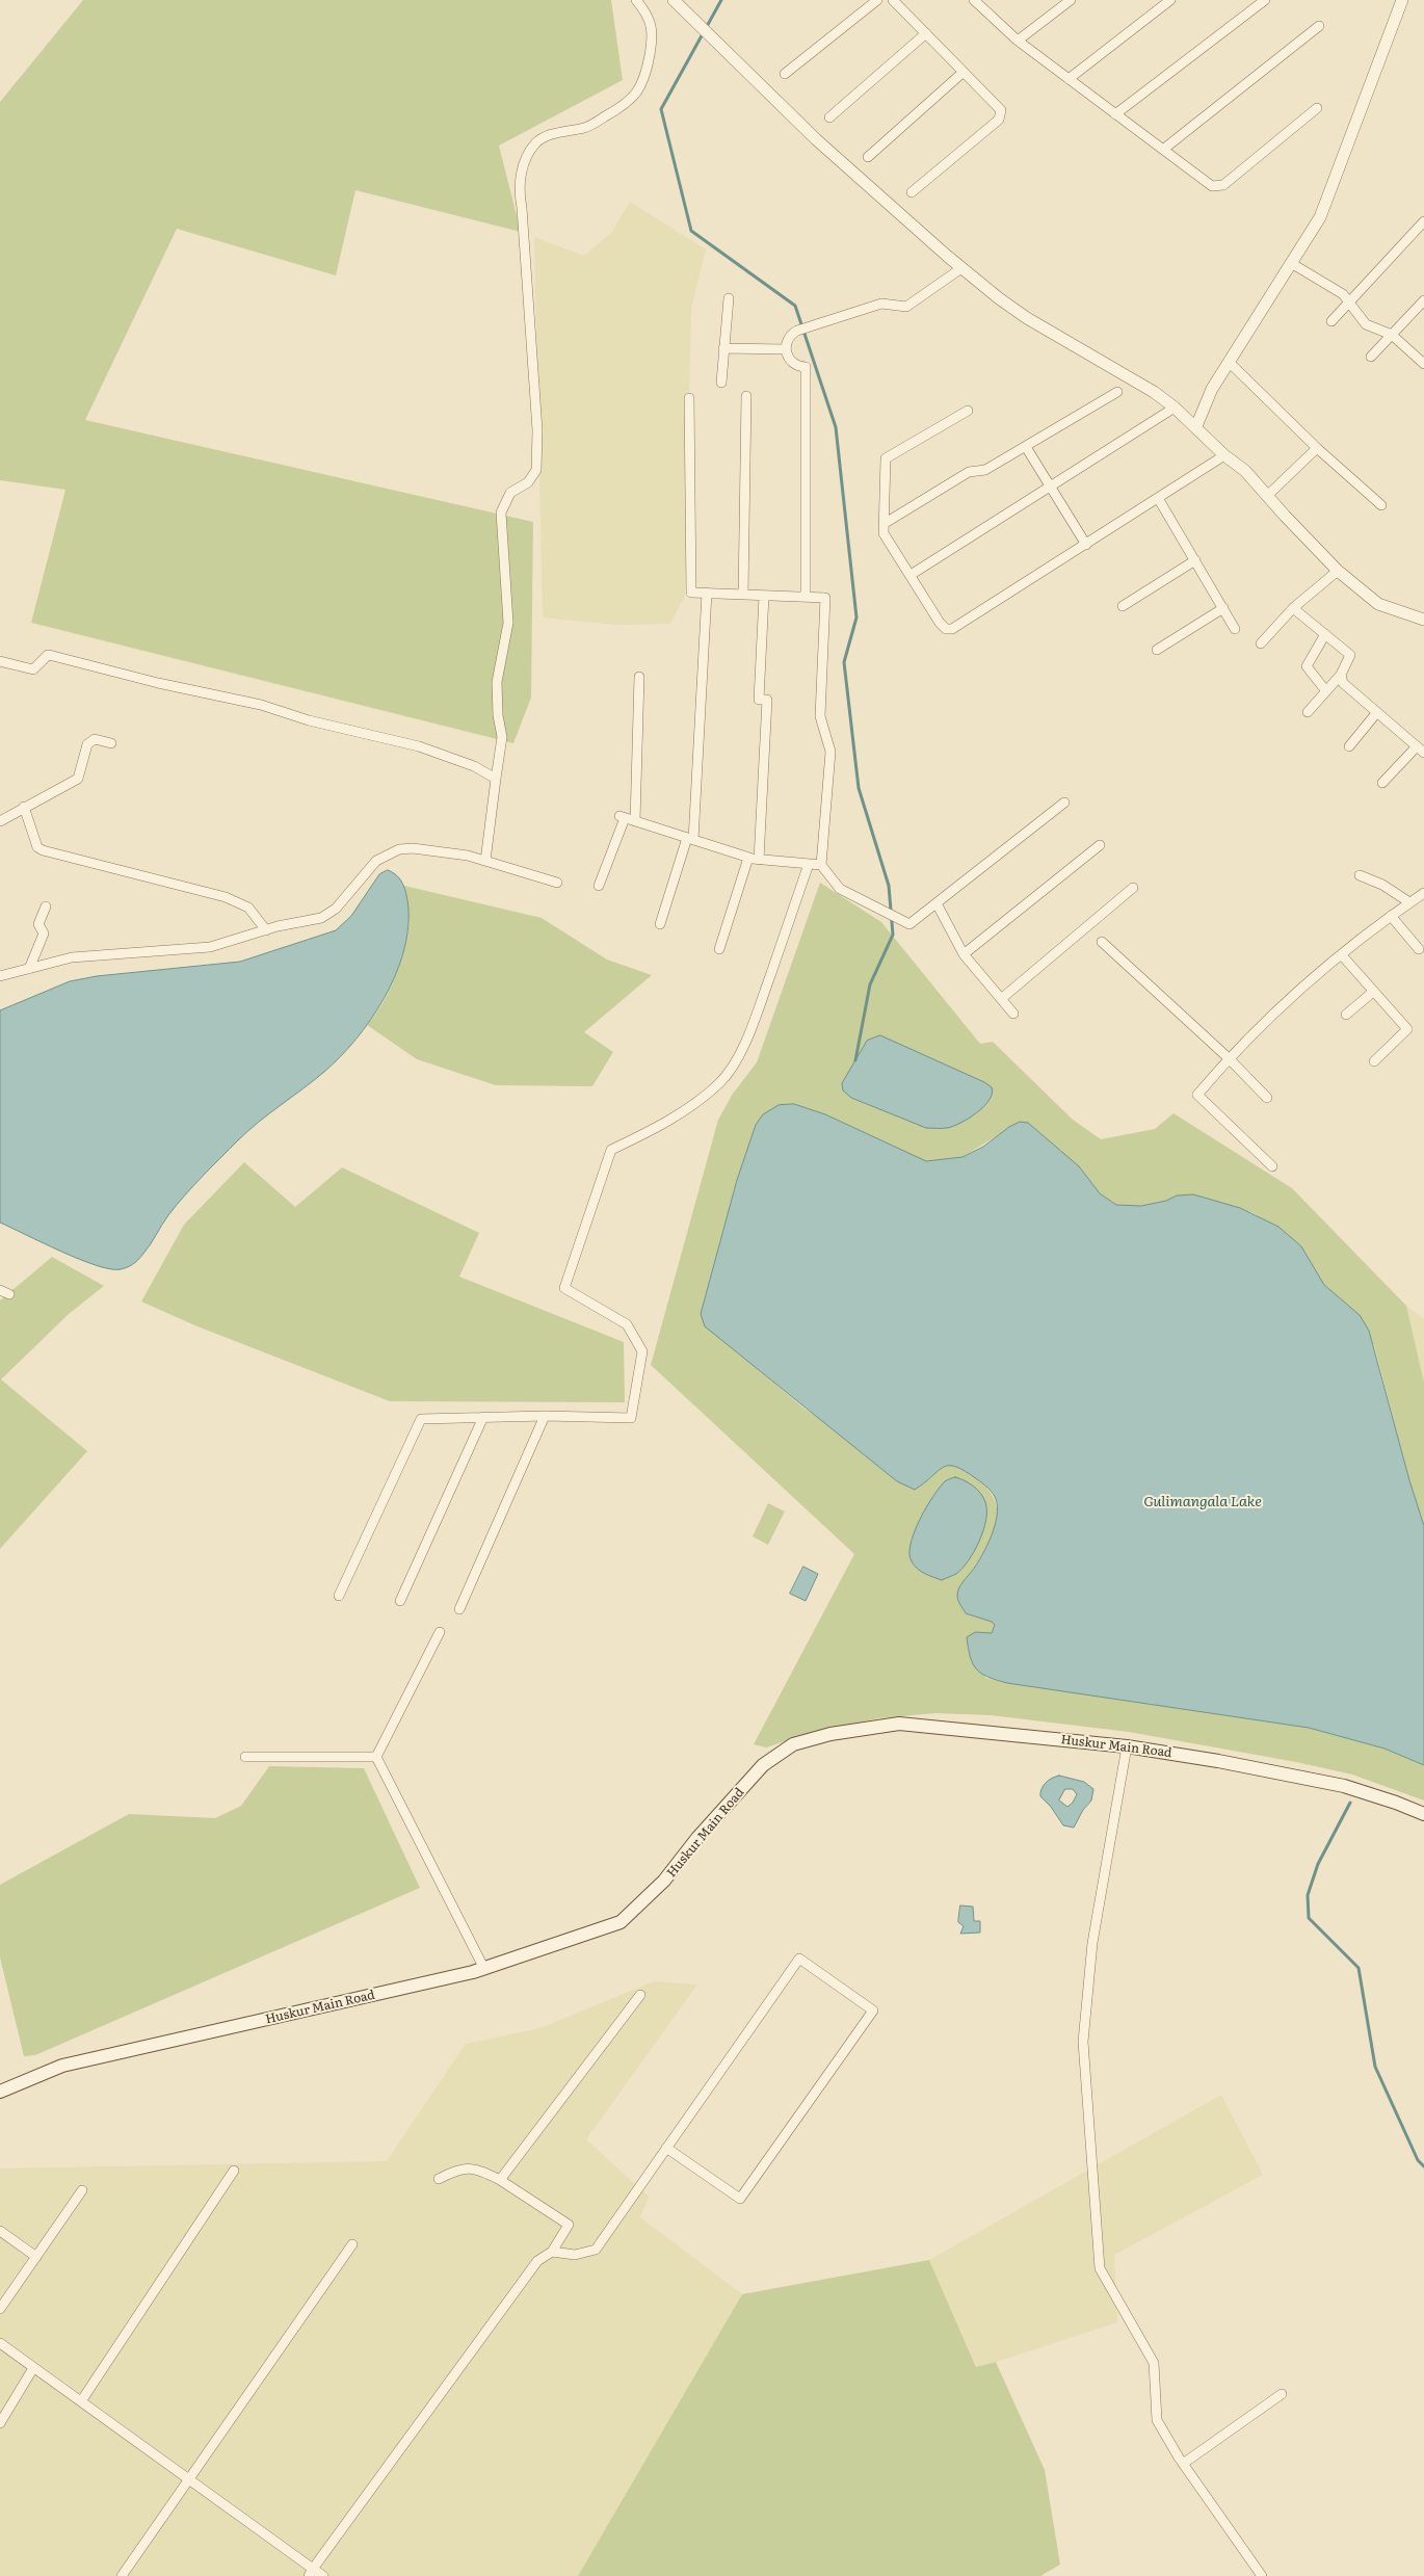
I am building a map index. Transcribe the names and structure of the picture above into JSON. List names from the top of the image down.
{
  "streets": {
    "main road": ["Huskur Main Road"]
  },
  "water": ["Gulimangala Lake"]
}
